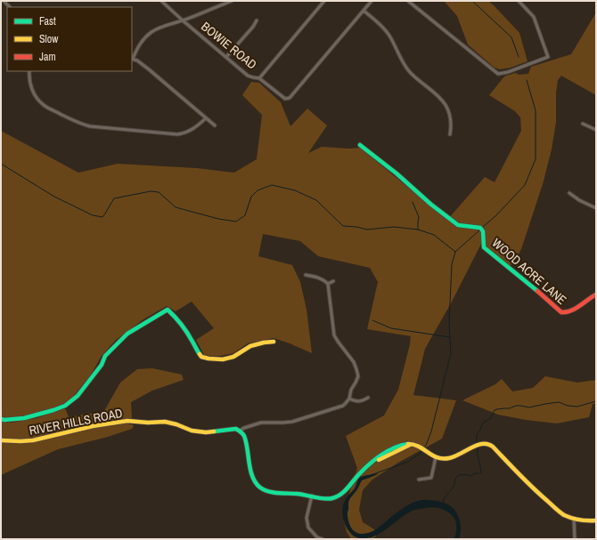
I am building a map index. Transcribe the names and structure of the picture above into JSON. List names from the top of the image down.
{
  "streets": {
    "street": ["BOWIE ROAD", "WOOD ACRE LANE", "RIVER HILLS ROAD"]
  },
  "legend": ["Fast", "Slow", "Jam"]
}
